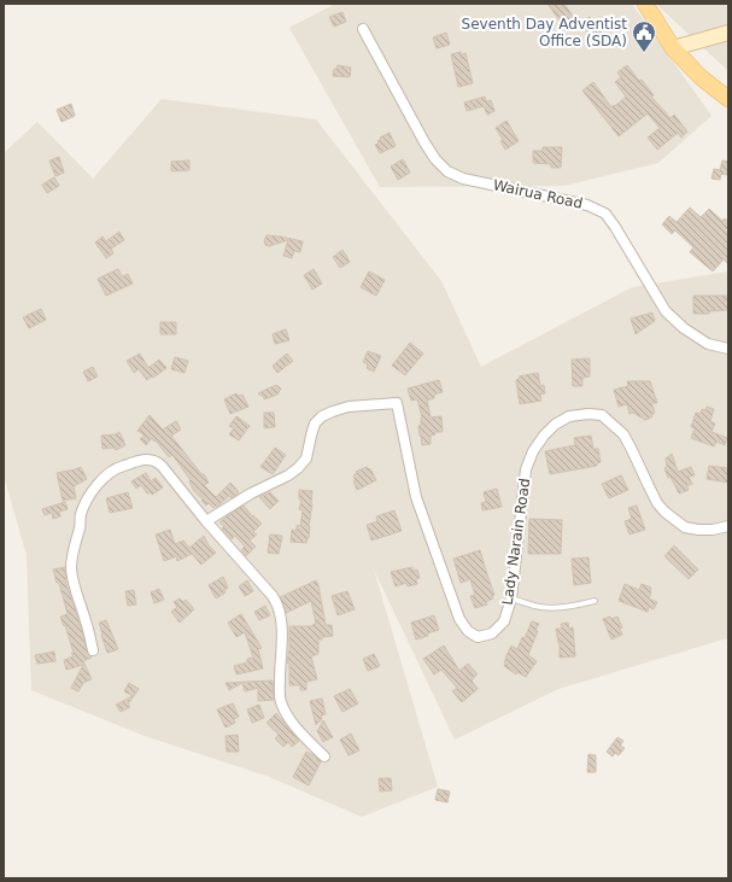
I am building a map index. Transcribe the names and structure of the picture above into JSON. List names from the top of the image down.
{
  "streets": {
    "street": ["Wairua Road", "Lady Narain Road"]
  },
  "places": {
    "public building": ["Seventh Day Adventist Office (SDA)"]
  }
}
